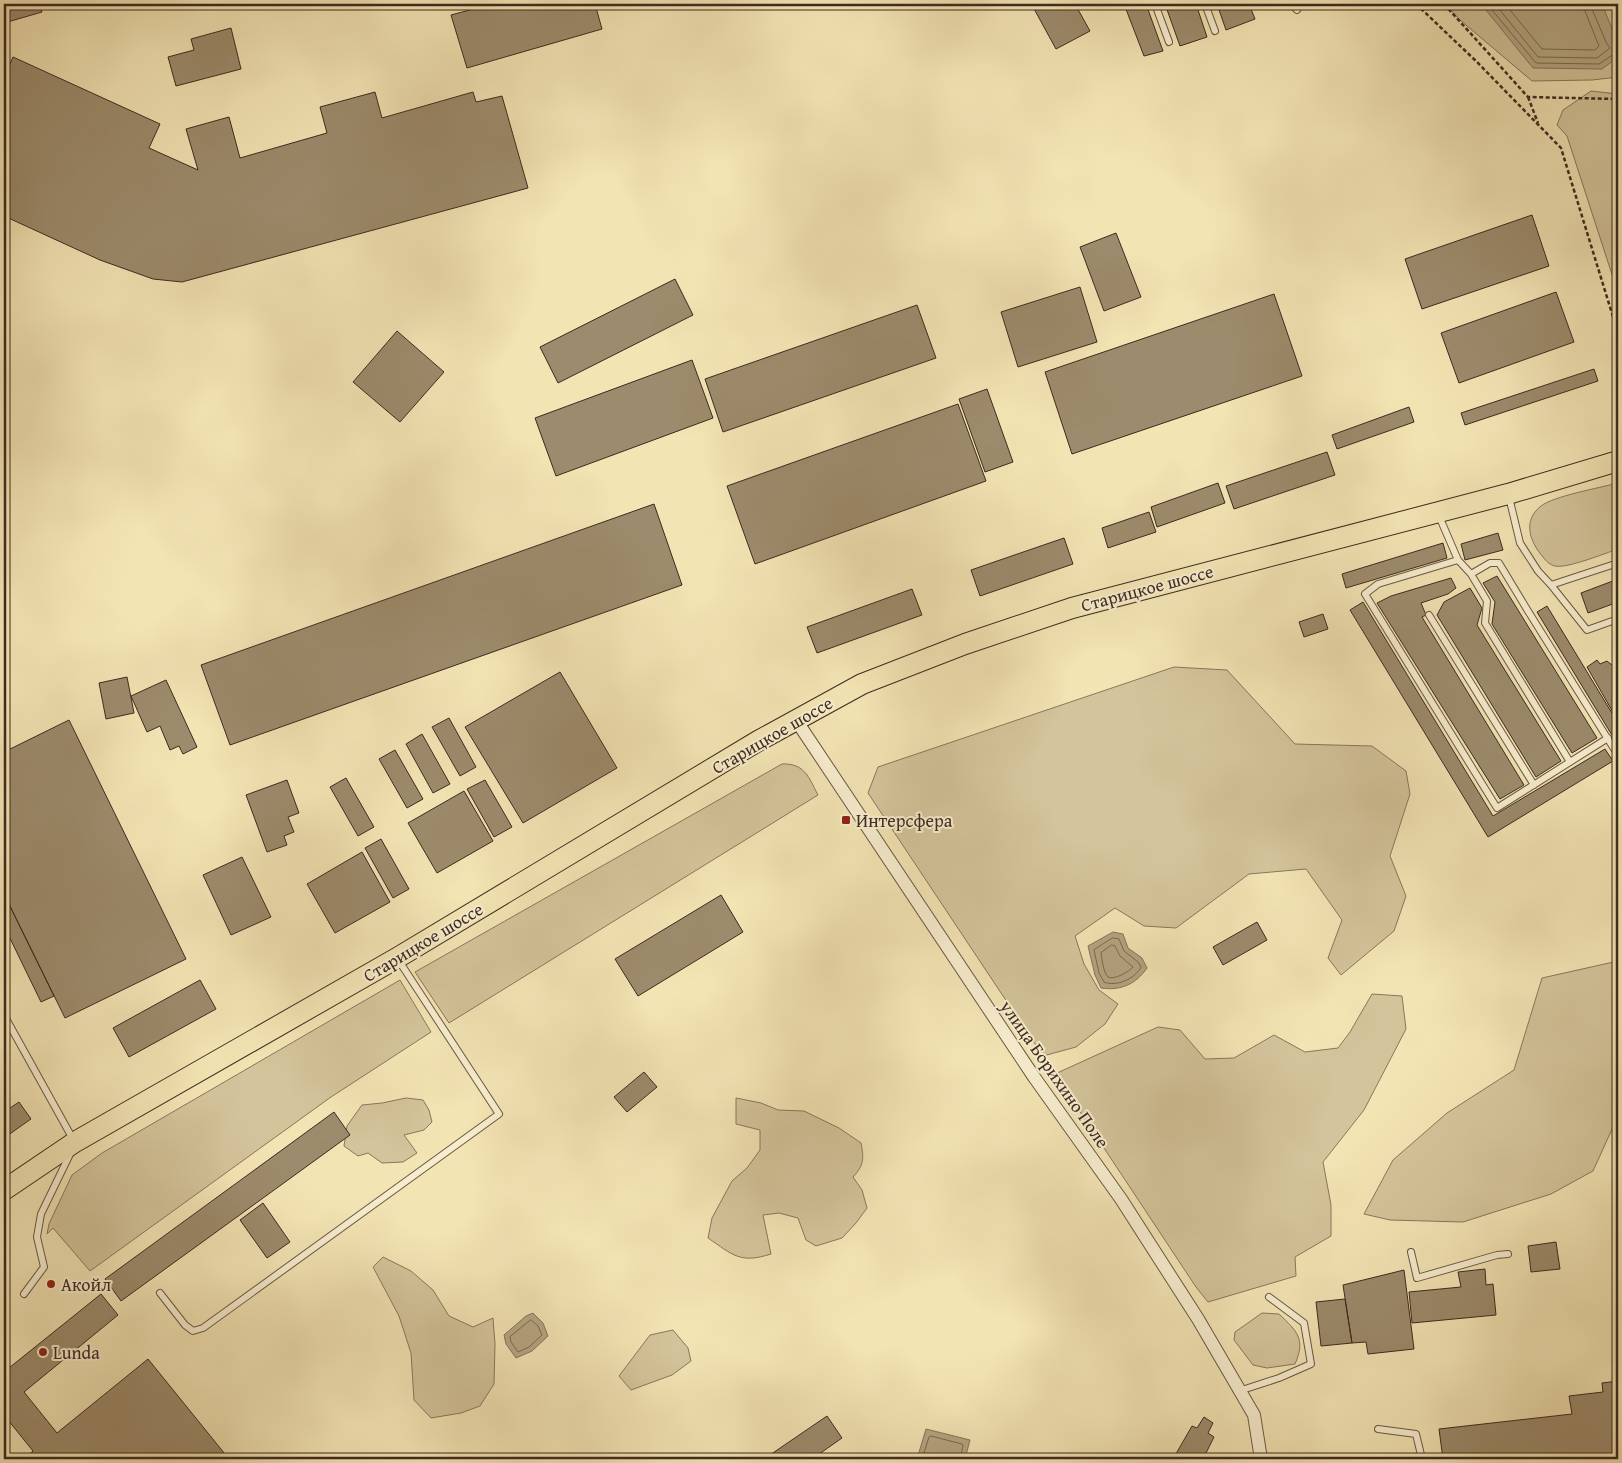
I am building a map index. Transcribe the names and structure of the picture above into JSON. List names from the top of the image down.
{
  "streets": {
    "main road": ["Старицкое шоссе"],
    "street": ["улица Борихино Поле"]
  },
  "crossings": [
    ["Старицкое шоссе", "улица Борихино Поле"]
  ],
  "places": {
    "transit": ["Интерсфера"],
    "other": ["Акойл", "Lunda"]
  }
}
